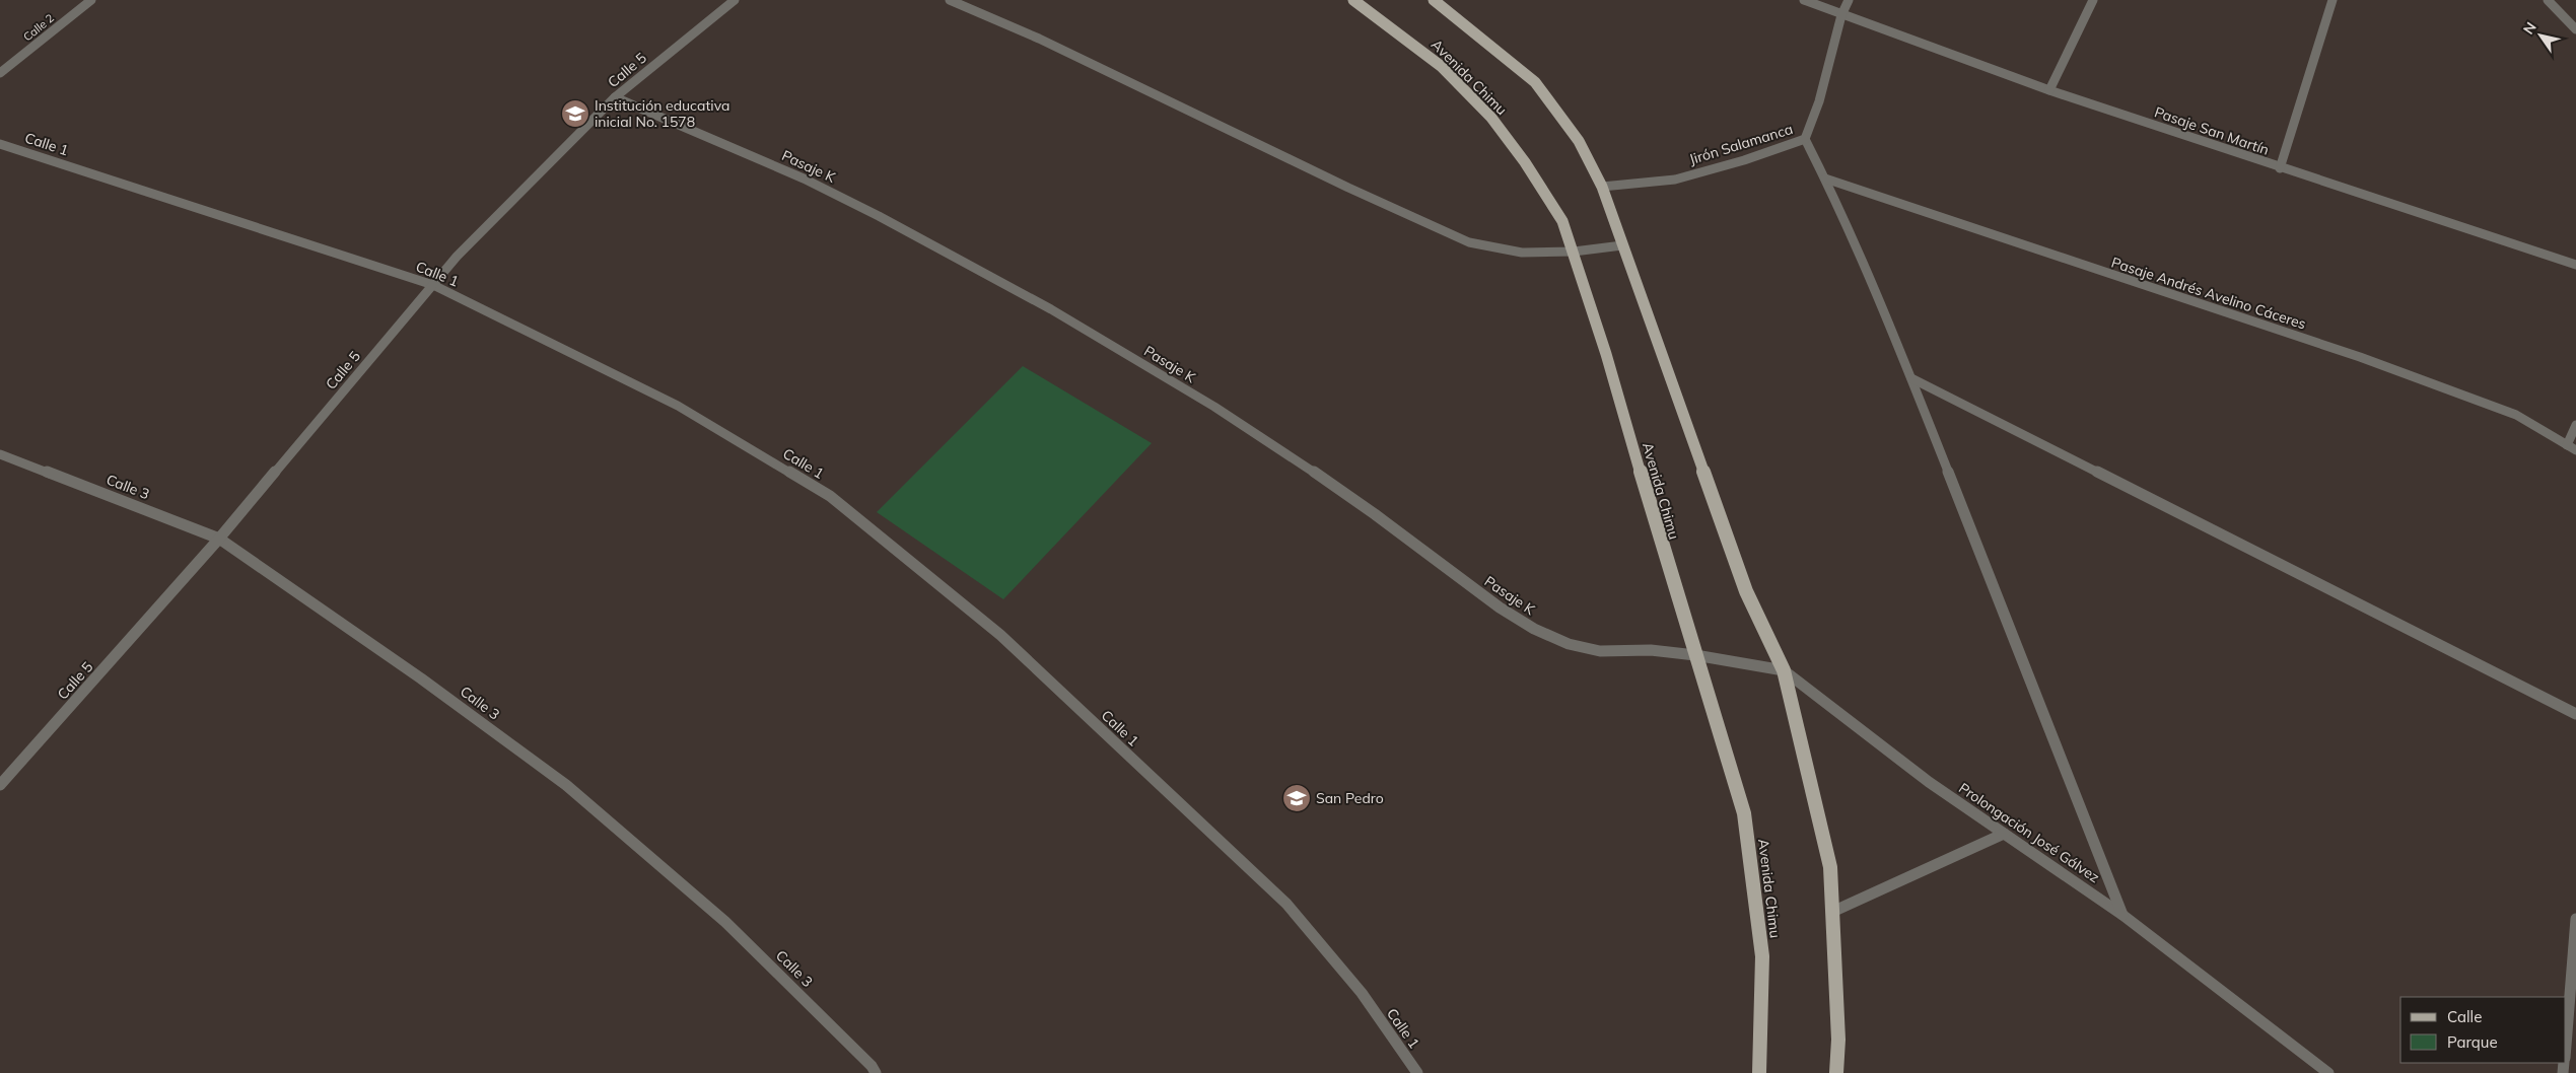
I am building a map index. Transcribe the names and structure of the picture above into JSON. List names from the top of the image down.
{
  "streets": {
    "main road": ["Avenida Chimu"],
    "street": [
      "Calle 2",
      "Calle 5",
      "Pasaje San Martín",
      "Calle 1",
      "Jirón Salamanca",
      "Pasaje K",
      "Pasaje Andrés Avelino Cáceres",
      "Calle 3",
      "Prolongación José Gálvez"
    ]
  },
  "crossings": [
    ["Calle 5", "Calle 1"],
    ["Calle 5", "Pasaje K"],
    ["Calle 5", "Calle 3"],
    ["Avenida Chimu", "Pasaje K"],
    ["Avenida Chimu", "Prolongación José Gálvez"],
    ["Pasaje San Martín", "Jirón Salamanca"],
    ["Pasaje K", "Prolongación José Gálvez"]
  ],
  "places": {
    "school or university": ["Institución educativa inicial No. 1578", "San Pedro"]
  },
  "legend": ["Calle", "Parque"],
  "north": "top left"
}
